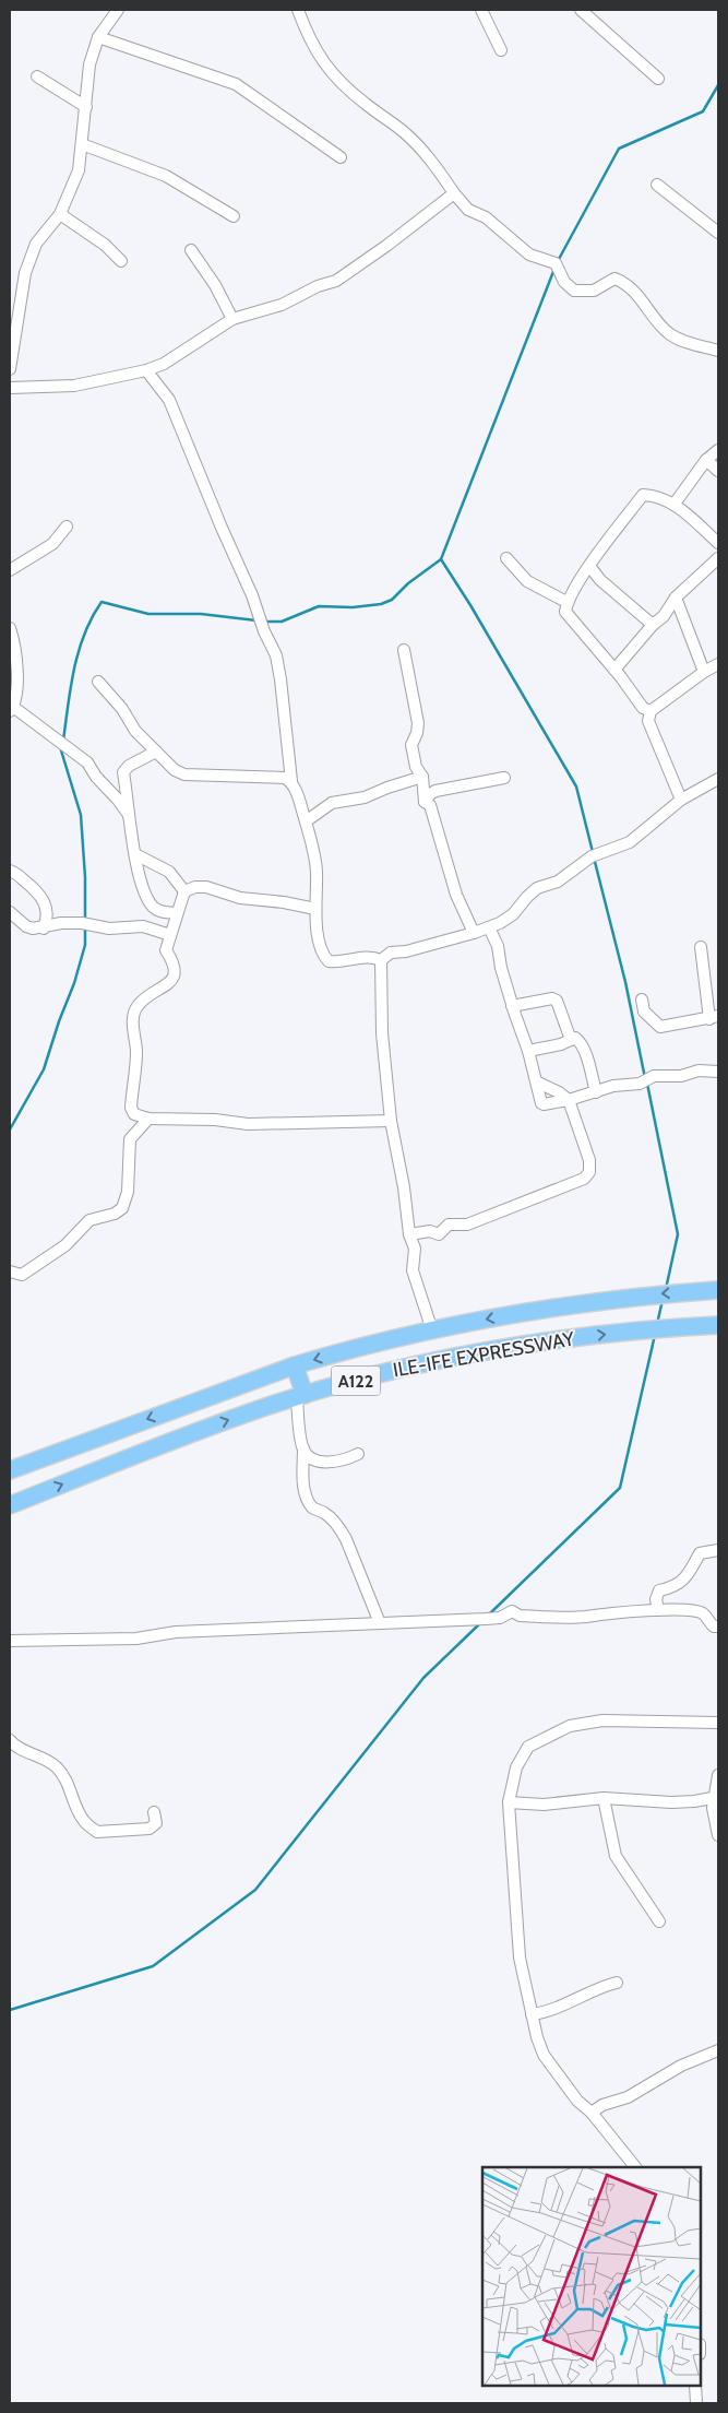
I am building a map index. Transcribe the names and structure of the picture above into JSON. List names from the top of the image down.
{
  "streets": {
    "highway": ["ILE-IFE EXPRESSWAY", "A122"]
  }
}
